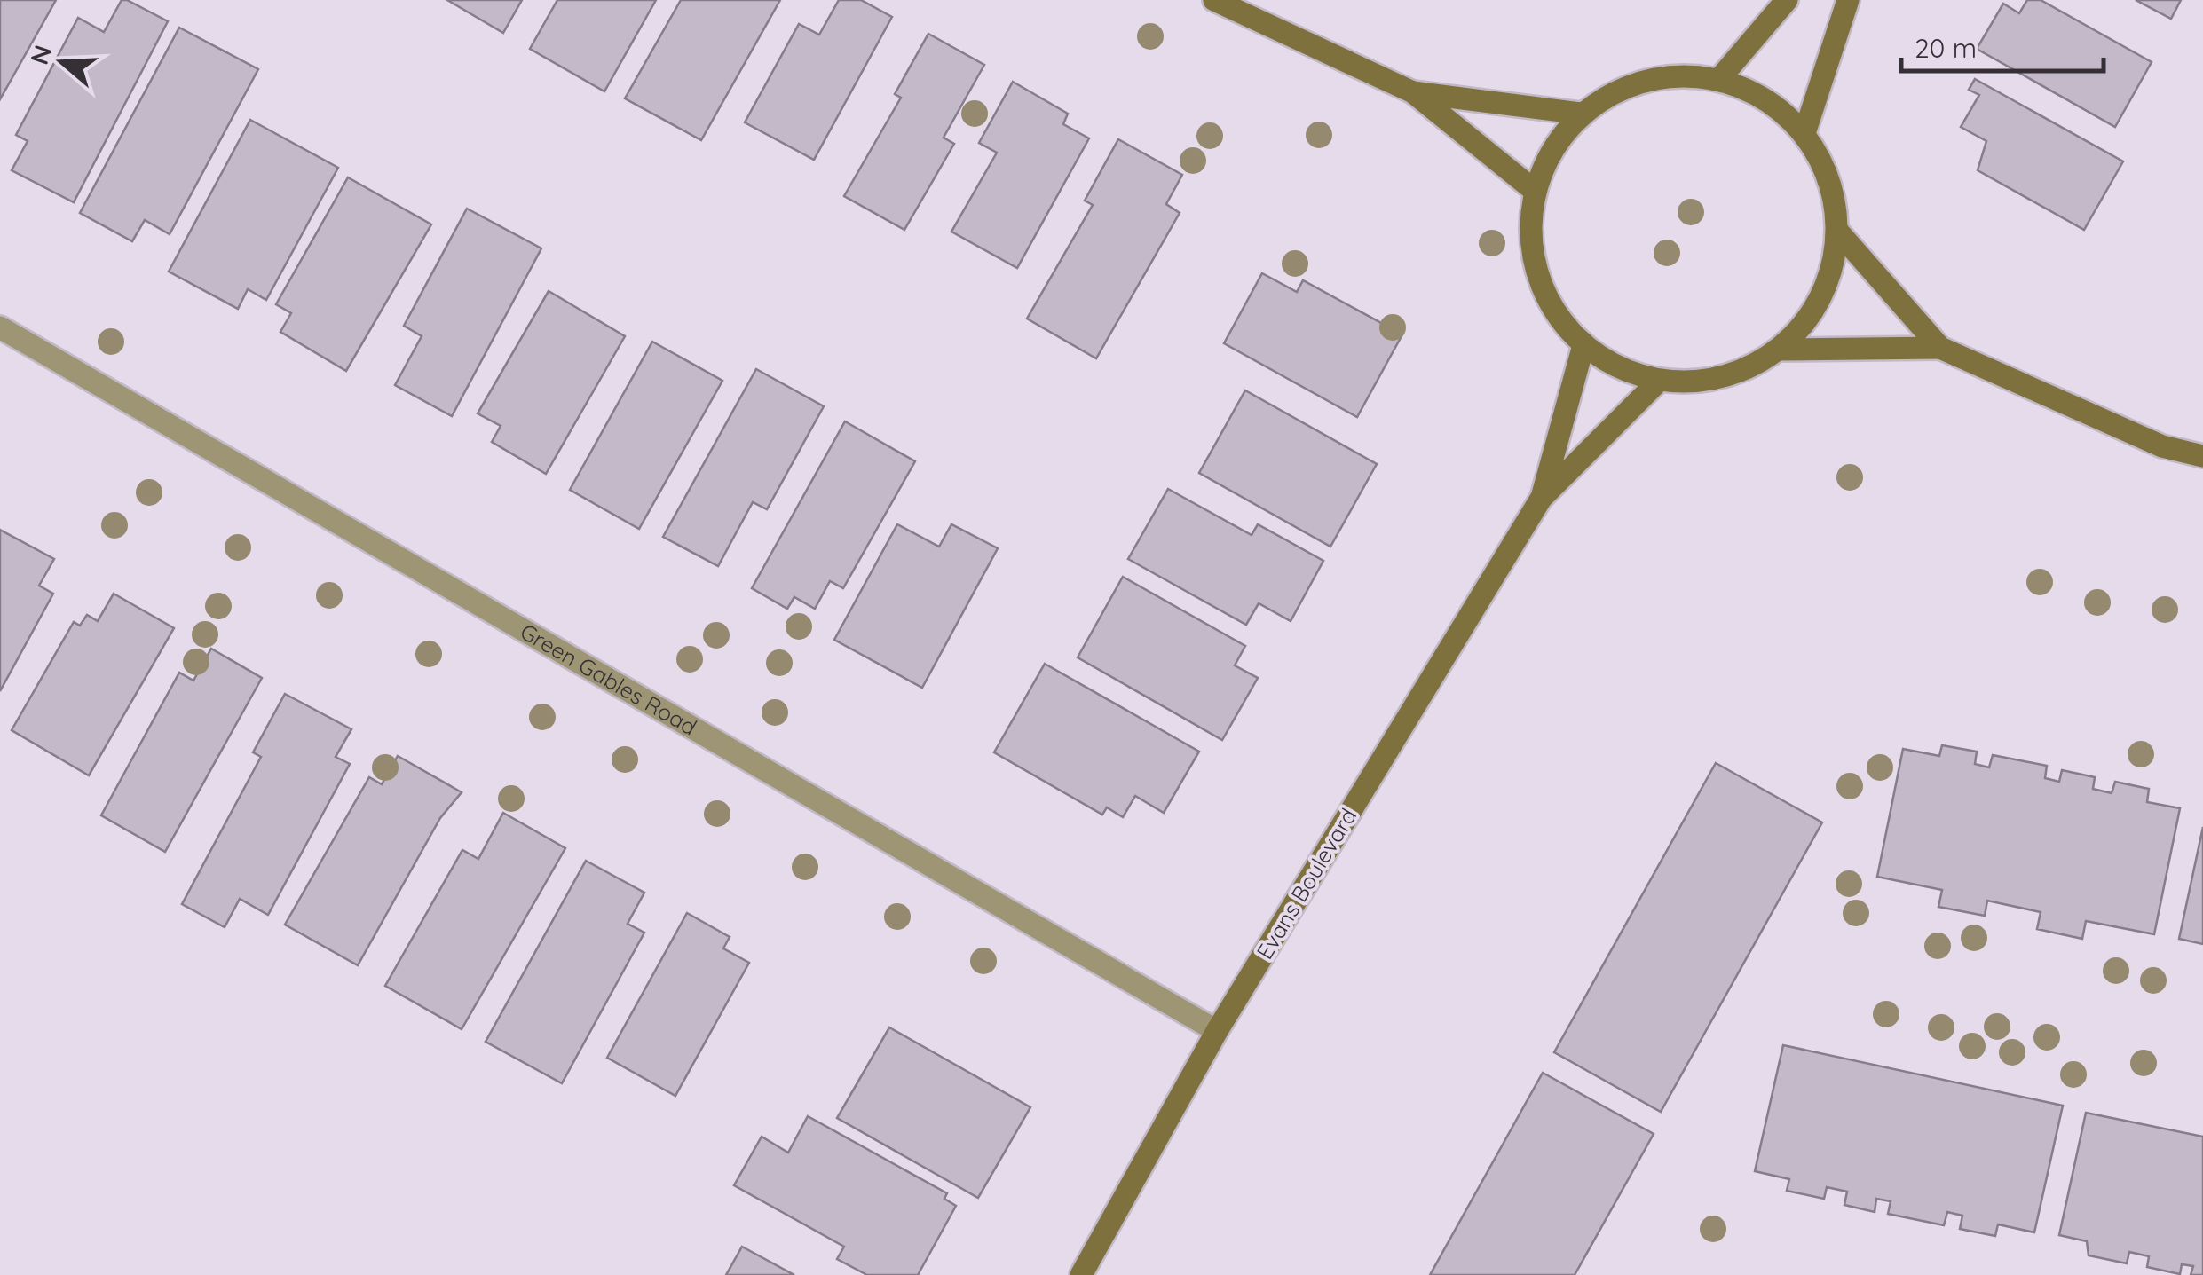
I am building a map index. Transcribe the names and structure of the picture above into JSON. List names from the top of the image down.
{
  "streets": {
    "street": ["Green Gables Road", "Evans Boulevard"]
  },
  "crossings": [
    ["Green Gables Road", "Evans Boulevard"]
  ],
  "scale_bar": "20 m",
  "north": "left"
}
